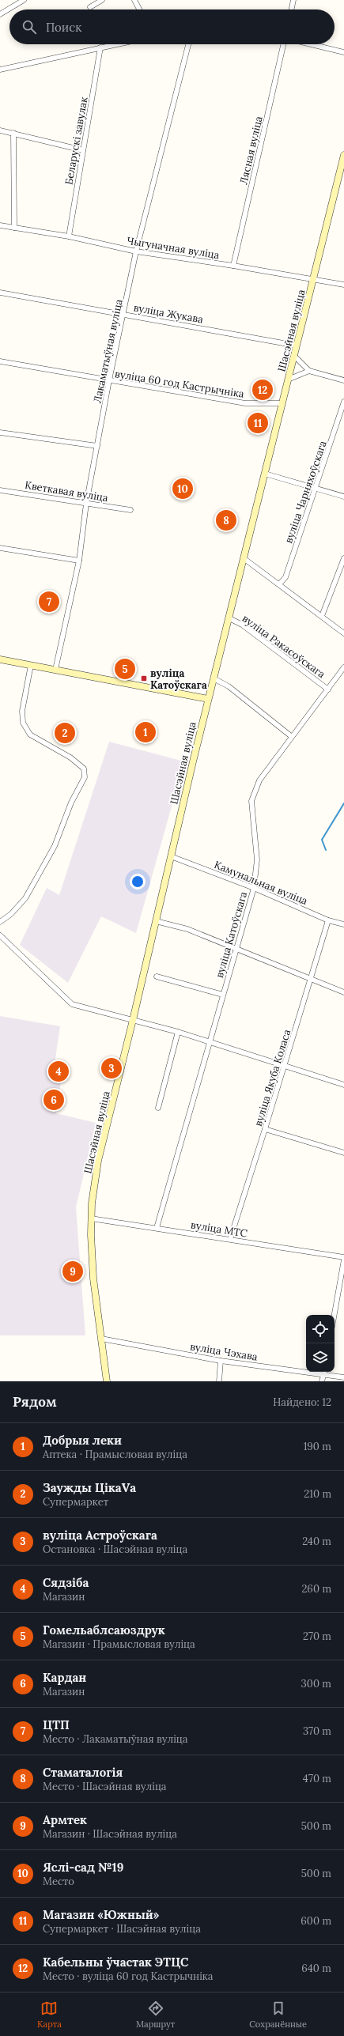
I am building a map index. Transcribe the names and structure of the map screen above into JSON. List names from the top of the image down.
{
  "streets": {
    "main road": ["Шасэйная вуліца"],
    "street": [
      "Беларускі завулак",
      "Лясная вуліца",
      "Чыгуначная вуліца",
      "вуліца Жукава",
      "Лакаматыўная вуліца",
      "вуліца 60 год Кастрычніка",
      "Кветкавая вуліца",
      "вуліца Чарняхоўскага",
      "вуліца Ракасоўскага",
      "Камунальная вуліца",
      "вуліца Катоўскага",
      "вуліца Якуба Коласа",
      "вуліца МТС",
      "вуліца Чэхава"
    ]
  },
  "crossings": [
    ["Беларускі завулак", "Чыгуначная вуліца"],
    ["Лясная вуліца", "Чыгуначная вуліца"],
    ["Чыгуначная вуліца", "Шасэйная вуліца"],
    ["Чыгуначная вуліца", "Лакаматыўная вуліца"],
    ["вуліца Жукава", "Шасэйная вуліца"],
    ["вуліца Жукава", "Лакаматыўная вуліца"],
    ["Шасэйная вуліца", "вуліца 60 год Кастрычніка"],
    ["Шасэйная вуліца", "вуліца Ракасоўскага"],
    ["Шасэйная вуліца", "Камунальная вуліца"],
    ["Шасэйная вуліца", "вуліца МТС"],
    ["Шасэйная вуліца", "вуліца Чэхава"],
    ["Лакаматыўная вуліца", "вуліца 60 год Кастрычніка"],
    ["Лакаматыўная вуліца", "Кветкавая вуліца"],
    ["вуліца Ракасоўскага", "вуліца Катоўскага"],
    ["Камунальная вуліца", "вуліца Катоўскага"],
    ["Камунальная вуліца", "вуліца Якуба Коласа"],
    ["вуліца Катоўскага", "вуліца МТС"],
    ["вуліца Якуба Коласа", "вуліца МТС"]
  ],
  "places": {
    "transit": ["вуліца Катоўскага"]
  },
  "page": {
    "search": "Поиск",
    "pins": [
      "12",
      "11",
      "10",
      "8",
      "7",
      "5",
      "1",
      "2",
      "3",
      "4",
      "6",
      "9"
    ],
    "heading": ["Рядом", "Найдено: 12"],
    "list": [
      {
        "mark": "1",
        "name": "Добрыя леки",
        "note": "Аптека · Прамысловая вуліца",
        "value": "190 m"
      },
      {
        "mark": "2",
        "name": "Заужды ЦікаVа",
        "note": "Супермаркет",
        "value": "210 m"
      },
      {
        "mark": "3",
        "name": "вуліца Астроўскага",
        "note": "Остановка · Шасэйная вуліца",
        "value": "240 m"
      },
      {
        "mark": "4",
        "name": "Сядзіба",
        "note": "Магазин",
        "value": "260 m"
      },
      {
        "mark": "5",
        "name": "Гомельаблсаюздрук",
        "note": "Магазин · Прамысловая вуліца",
        "value": "270 m"
      },
      {
        "mark": "6",
        "name": "Кардан",
        "note": "Магазин",
        "value": "300 m"
      },
      {
        "mark": "7",
        "name": "ЦТП",
        "note": "Место · Лакаматыўная вуліца",
        "value": "370 m"
      },
      {
        "mark": "8",
        "name": "Стаматалогія",
        "note": "Место · Шасэйная вуліца",
        "value": "470 m"
      },
      {
        "mark": "9",
        "name": "Армтек",
        "note": "Магазин · Шасэйная вуліца",
        "value": "500 m"
      },
      {
        "mark": "10",
        "name": "Яслі-сад №19",
        "note": "Место",
        "value": "500 m"
      },
      {
        "mark": "11",
        "name": "Магазин «Южный»",
        "note": "Супермаркет · Шасэйная вуліца",
        "value": "600 m"
      },
      {
        "mark": "12",
        "name": "Кабельны ўчастак ЭТЦС",
        "note": "Место · вуліца 60 год Кастрычніка",
        "value": "640 m"
      }
    ],
    "nav": ["Карта", "Маршрут", "Сохранённые"]
  }
}
